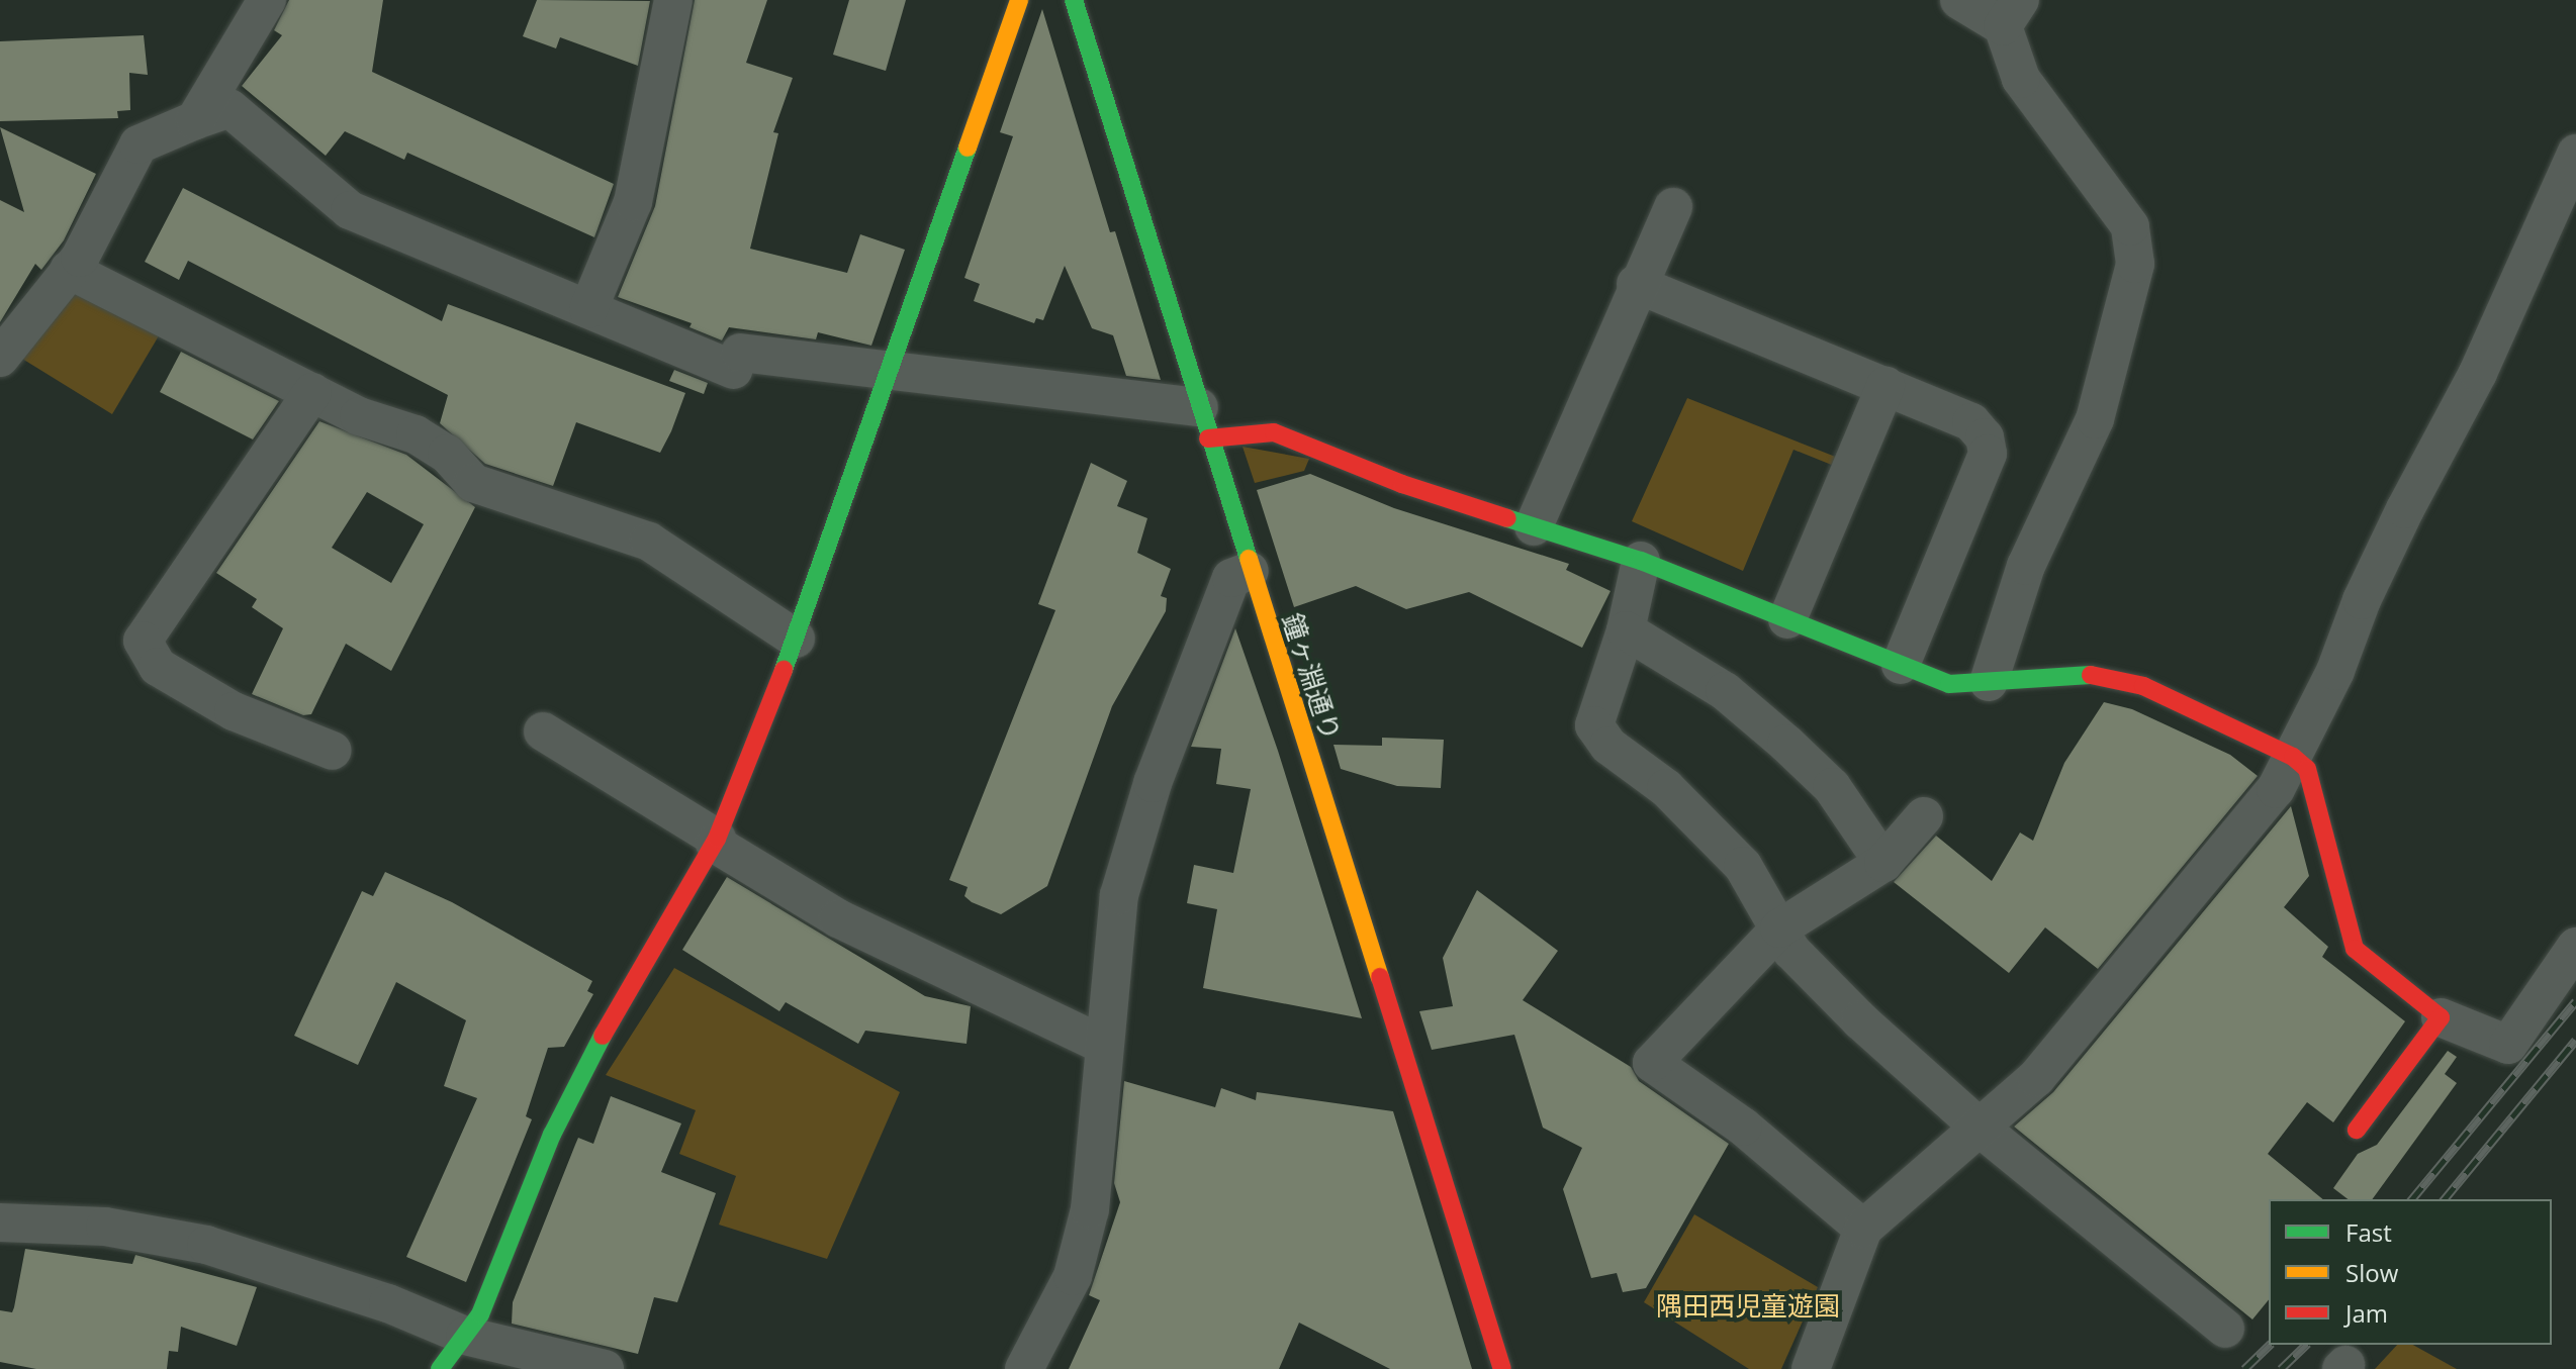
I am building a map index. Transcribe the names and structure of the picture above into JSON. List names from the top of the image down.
{
  "streets": {
    "street": ["鐘ヶ淵通り"]
  },
  "parks": ["隅田西児童遊園"],
  "legend": ["Fast", "Slow", "Jam"]
}
